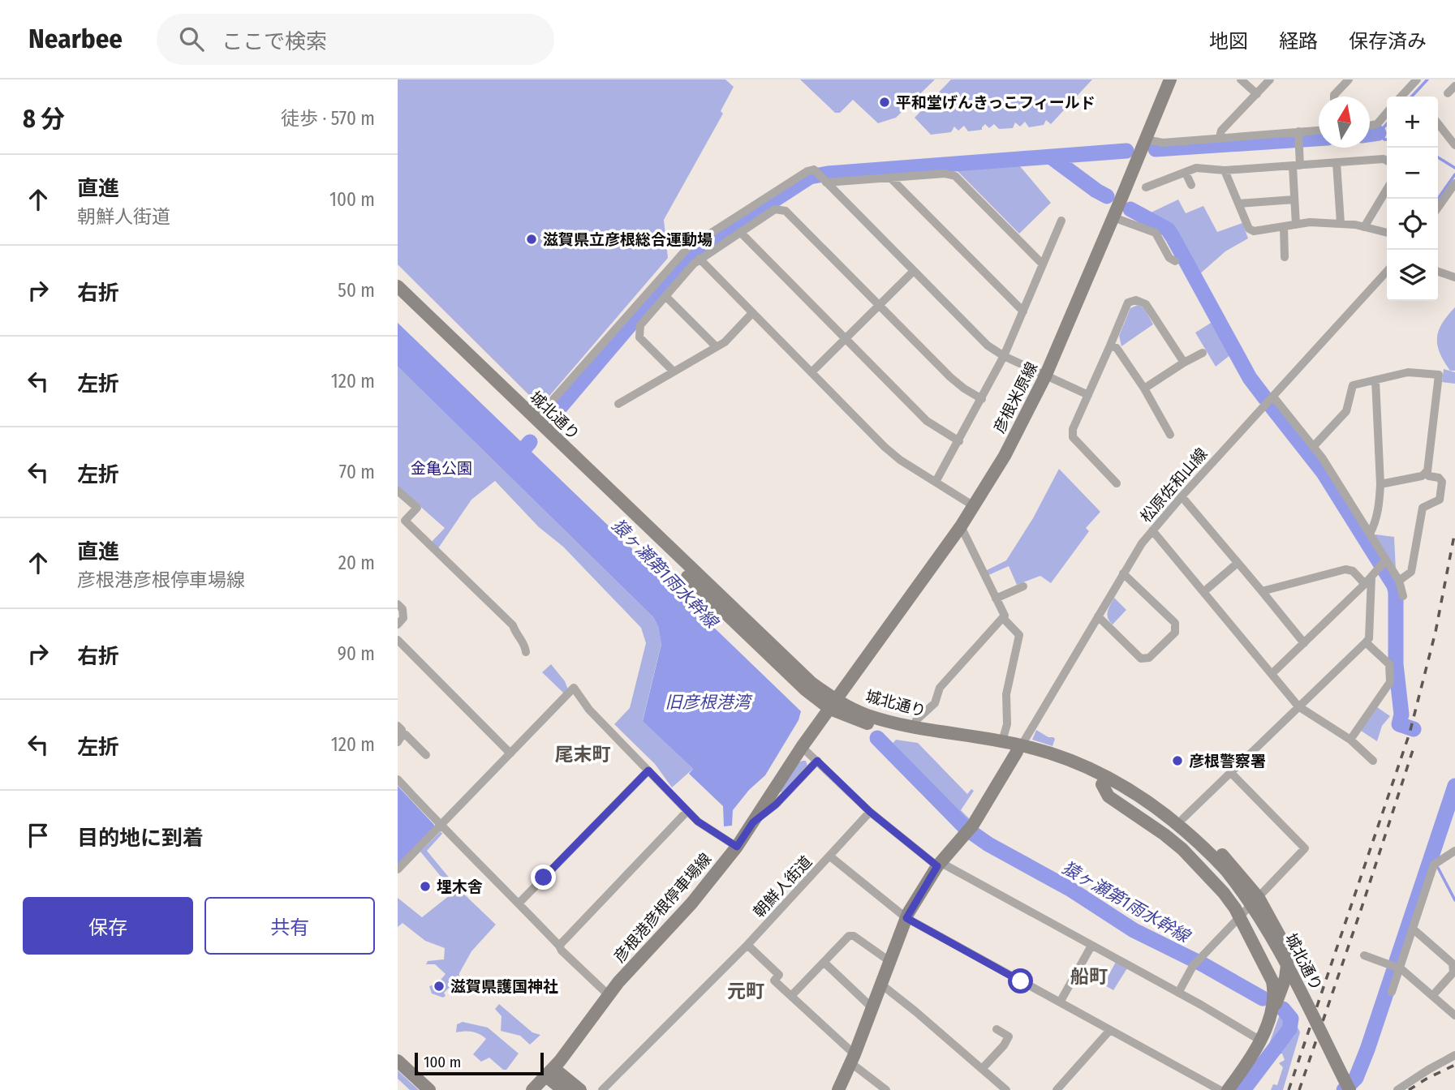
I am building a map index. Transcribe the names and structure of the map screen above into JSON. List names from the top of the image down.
{
  "streets": {
    "main road": ["彦根米原線", "城北通り", "彦根港彦根停車場線"],
    "street": ["松原佐和山線", "朝鮮人街道"]
  },
  "crossings": [
    ["彦根米原線", "城北通り"],
    ["彦根米原線", "彦根港彦根停車場線"],
    ["城北通り", "松原佐和山線"],
    ["城北通り", "彦根港彦根停車場線"]
  ],
  "districts": ["尾末町", "船町", "元町"],
  "water": ["猿ヶ瀬第1雨水幹線", "旧彦根港湾"],
  "parks": ["金亀公園"],
  "places": [
    "平和堂げんきっこフィールド",
    "滋賀県立彦根総合運動場",
    "彦根警察署",
    "埋木舎",
    "滋賀県護国神社"
  ],
  "scale_bar": "100 m",
  "north": "top",
  "page": {
    "header": "Nearbee",
    "search": "ここで検索",
    "nav": ["地図", "経路", "保存済み"],
    "heading": ["8 分", "徒歩 · 570 m"],
    "map_buttons": ["+", "−"],
    "list": [
      ["直進", "朝鮮人街道", "100 m"],
      ["右折", "50 m"],
      ["左折", "120 m"],
      ["左折", "70 m"],
      ["直進", "彦根港彦根停車場線", "20 m"],
      ["右折", "90 m"],
      ["左折", "120 m"],
      "目的地に到着"
    ],
    "buttons": ["保存", "共有"],
    "scale": "100 m"
  }
}
